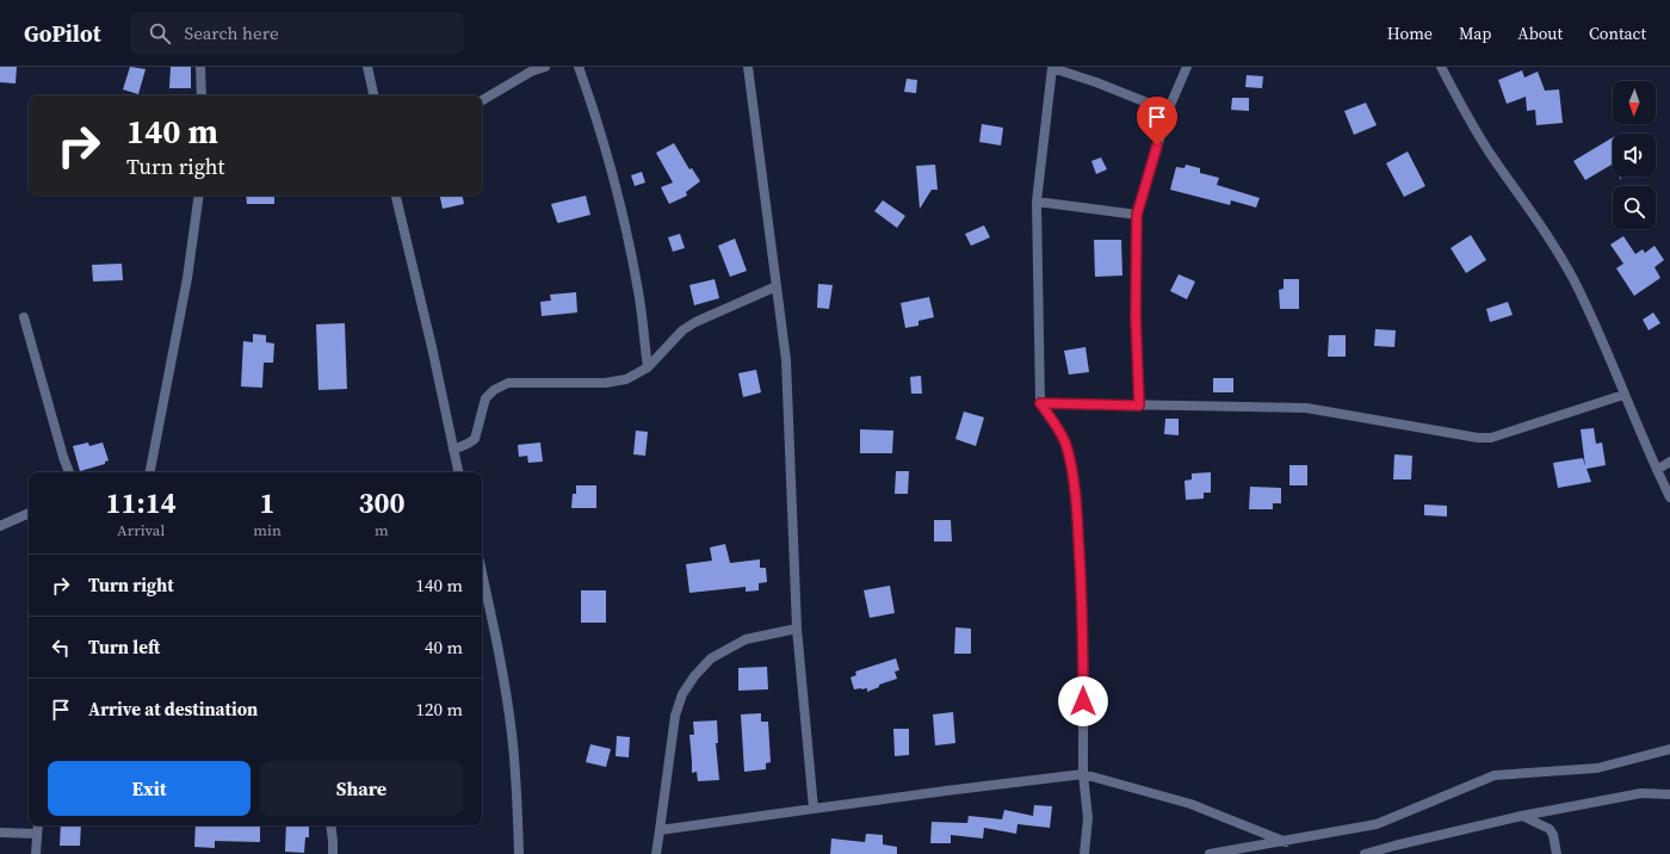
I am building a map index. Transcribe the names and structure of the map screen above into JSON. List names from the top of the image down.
{
  "north": "bottom",
  "page": {
    "header": "GoPilot",
    "search": "Search here",
    "nav": [
      "Home",
      "Map",
      "About",
      "Contact"
    ],
    "turn": ["140 m", "Turn right"],
    "eta": [
      "11:14",
      "Arrival",
      "1",
      "min",
      "300",
      "m"
    ],
    "list": [
      {
        "name": "Turn right",
        "value": "140 m"
      },
      {
        "name": "Turn left",
        "value": "40 m"
      },
      {
        "name": "Arrive at destination",
        "value": "120 m"
      }
    ],
    "buttons": ["Exit", "Share"]
  }
}
